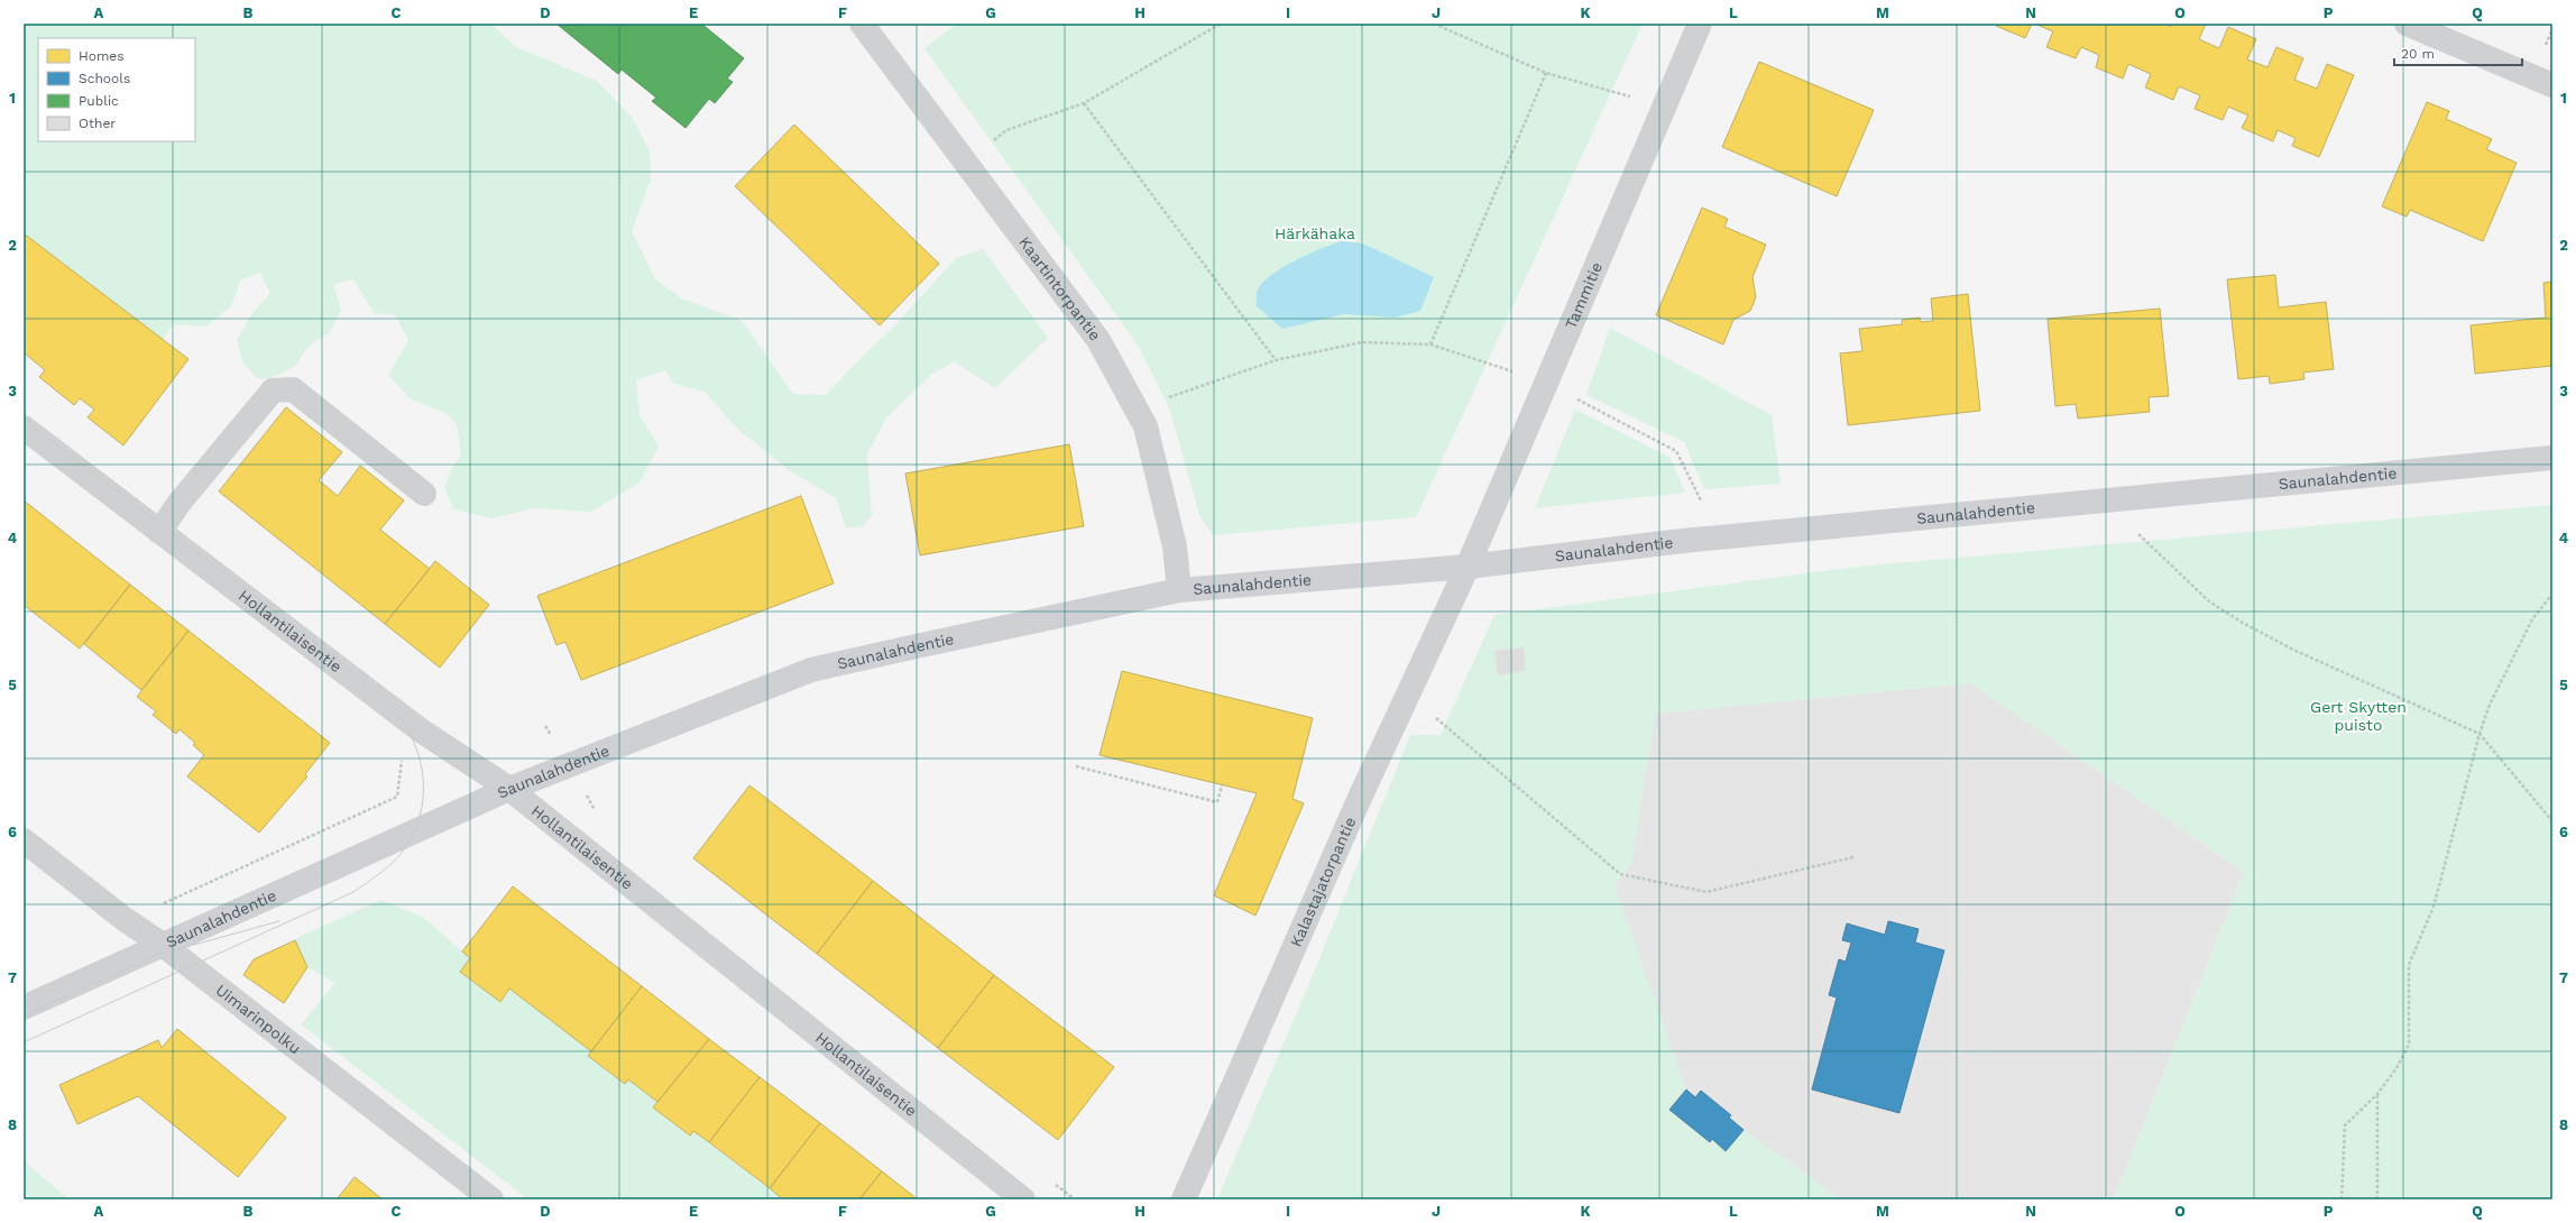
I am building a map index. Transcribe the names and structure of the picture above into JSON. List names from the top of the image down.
{
  "streets": {
    "street": [
      "Kaartintorpantie",
      "Tammitie",
      "Saunalahdentie",
      "Hollantilaisentie",
      "Kalastajatorpantie",
      "Uimarinpolku"
    ]
  },
  "crossings": [
    ["Kaartintorpantie", "Saunalahdentie"],
    ["Tammitie", "Saunalahdentie"],
    ["Tammitie", "Kalastajatorpantie"],
    ["Saunalahdentie", "Hollantilaisentie"],
    ["Saunalahdentie", "Kalastajatorpantie"],
    ["Saunalahdentie", "Uimarinpolku"]
  ],
  "parks": ["Härkähaka", "Gert Skytten puisto"],
  "legend": [
    "Homes",
    "Schools",
    "Public",
    "Other"
  ],
  "scale_bar": "20 m",
  "grid": {
    "columns": [
      "A",
      "B",
      "C",
      "D",
      "E",
      "F",
      "G",
      "H",
      "I",
      "J",
      "K",
      "L",
      "M",
      "N",
      "O",
      "P",
      "Q"
    ],
    "rows": [
      "1",
      "2",
      "3",
      "4",
      "5",
      "6",
      "7",
      "8"
    ]
  }
}
